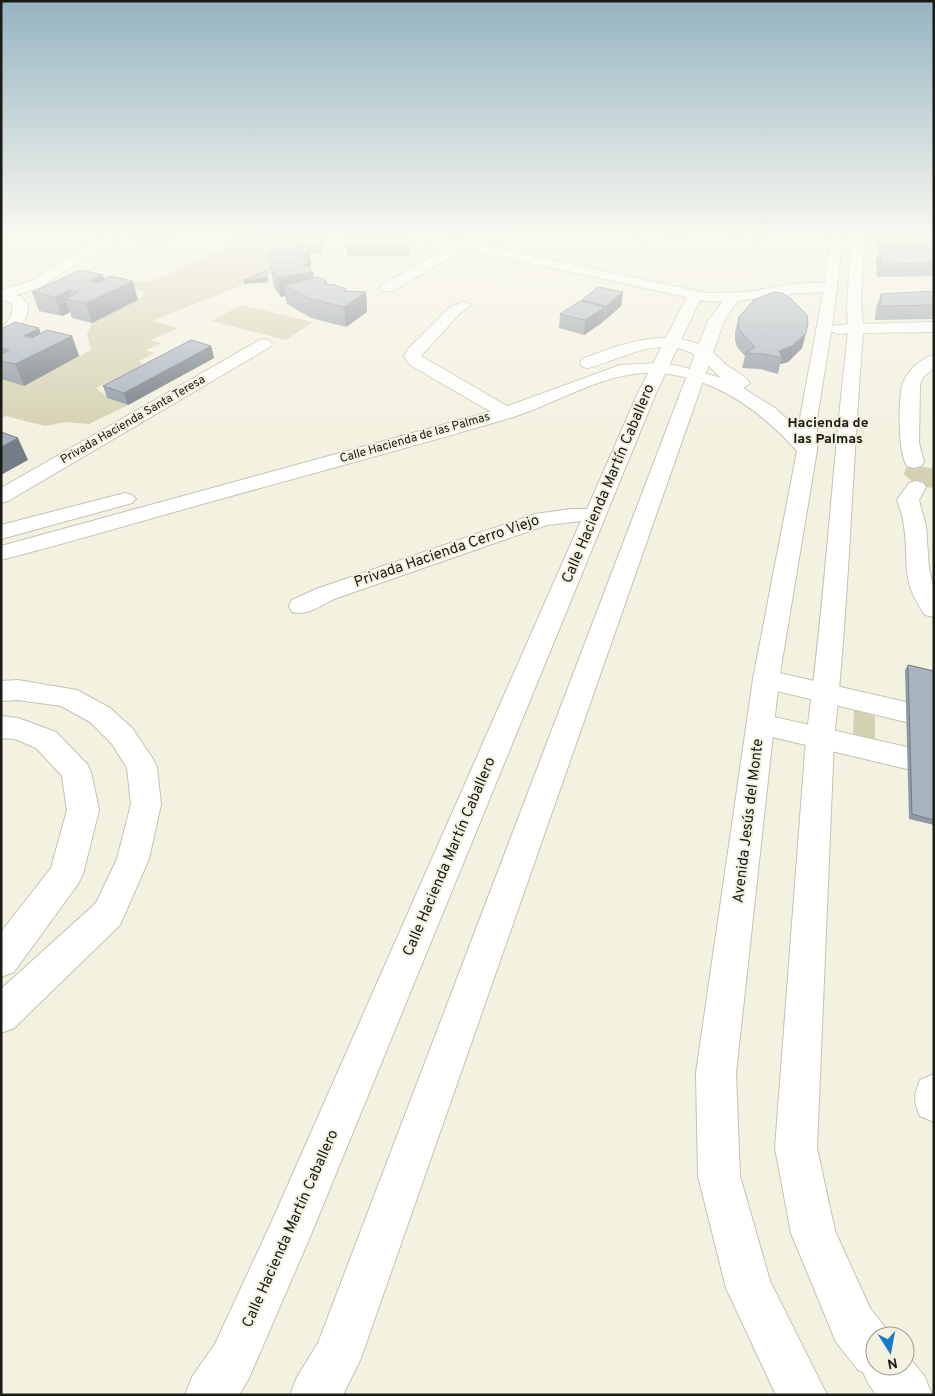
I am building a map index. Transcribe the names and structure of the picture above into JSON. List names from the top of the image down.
{
  "streets": {
    "street": [
      "Privada Hacienda Santa Teresa",
      "Calle Hacienda de las Palmas",
      "Calle Hacienda Martín Caballero",
      "Privada Hacienda Cerro Viejo",
      "Avenida Jesús del Monte"
    ]
  },
  "crossings": [
    ["Calle Hacienda de las Palmas", "Calle Hacienda Martín Caballero"],
    ["Calle Hacienda de las Palmas", "Avenida Jesús del Monte"],
    ["Calle Hacienda Martín Caballero", "Privada Hacienda Cerro Viejo"]
  ],
  "districts": ["Hacienda de las Palmas"],
  "north": "bottom"
}
